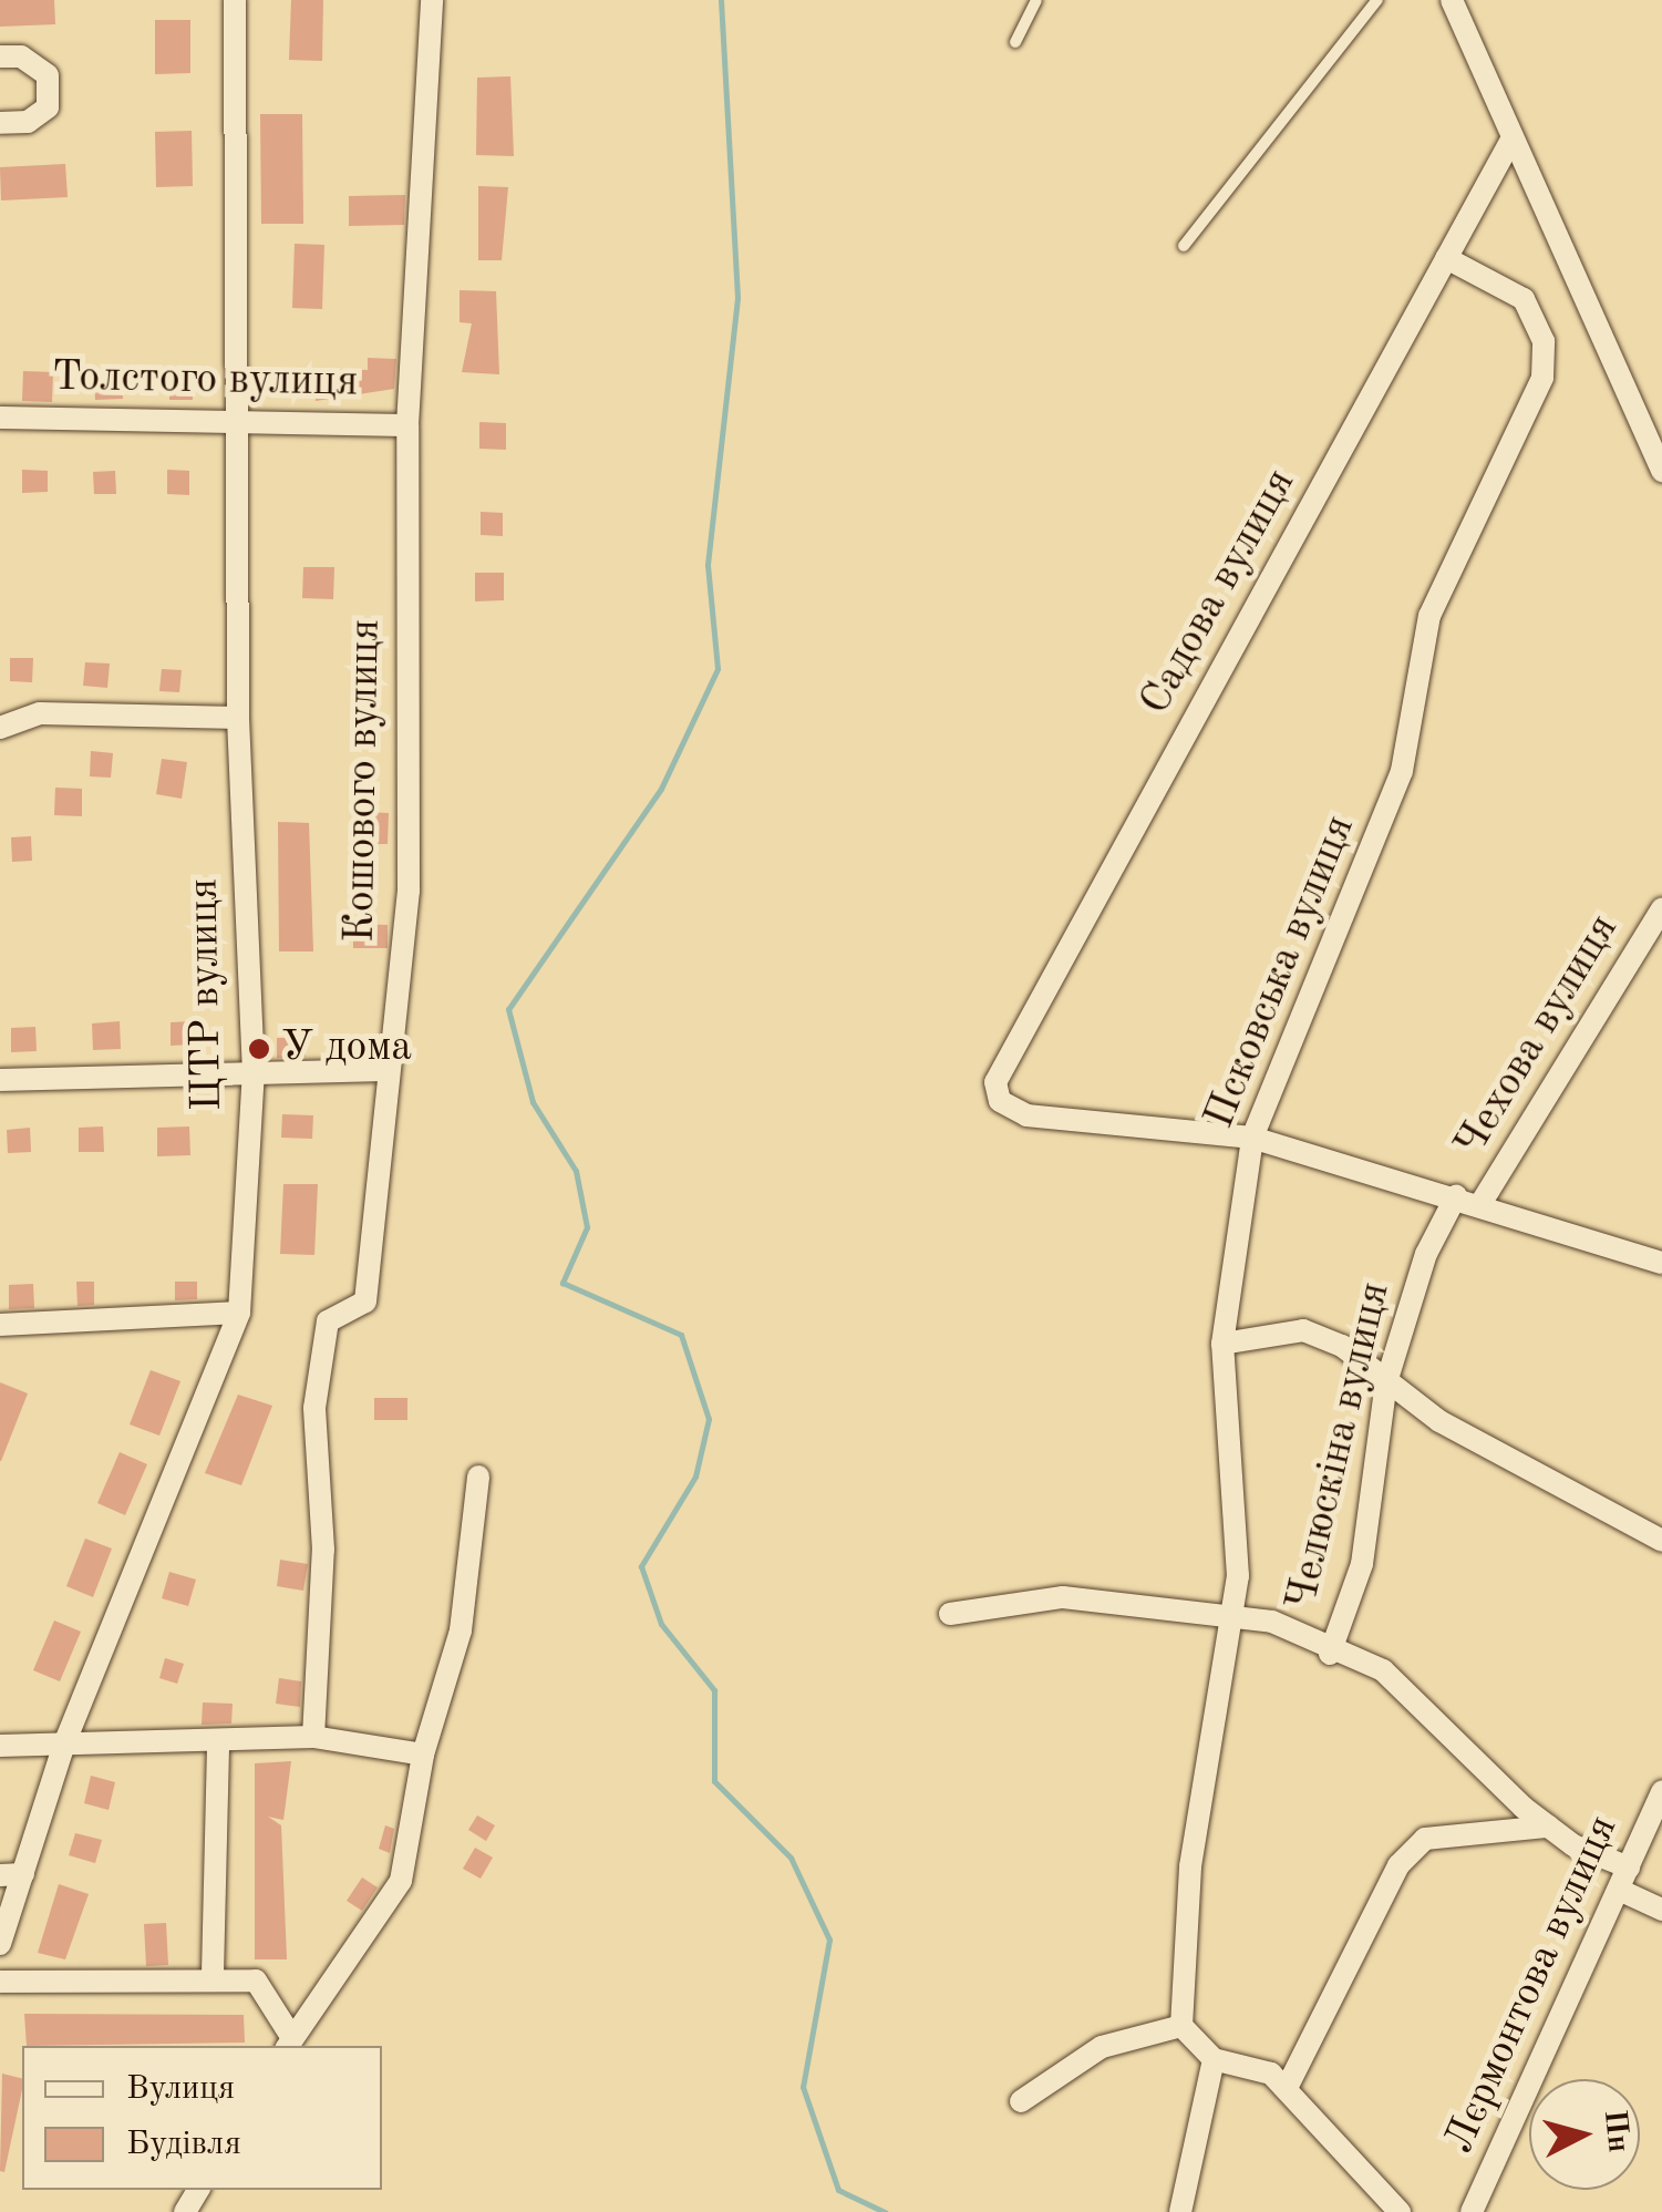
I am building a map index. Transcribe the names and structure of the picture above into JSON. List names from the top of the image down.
{
  "streets": {
    "street": [
      "Толстого вулиця",
      "Садова вулиця",
      "Кошового вулиця",
      "Псковська вулиця",
      "ЦТР вулиця",
      "Чехова вулиця",
      "Челюскіна вулиця",
      "Лєрмонтова вулиця"
    ]
  },
  "crossings": [
    ["Толстого вулиця", "Кошового вулиця"],
    ["Толстого вулиця", "ЦТР вулиця"],
    ["Садова вулиця", "Псковська вулиця"]
  ],
  "places": ["У дома"],
  "legend": ["Вулиця", "Будівля"],
  "north": "right"
}
